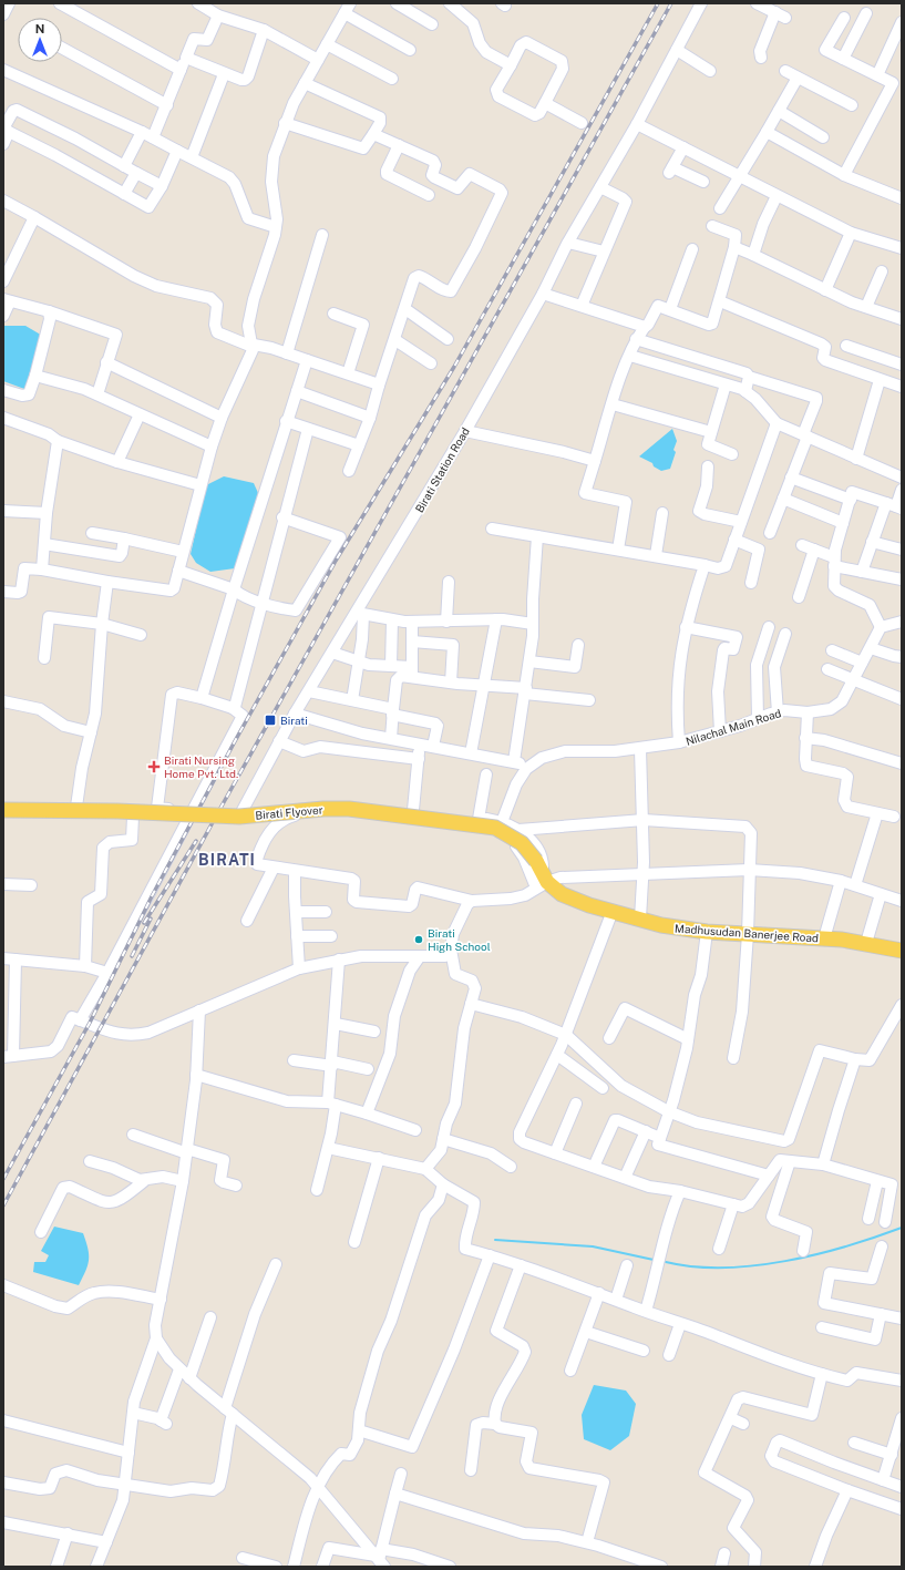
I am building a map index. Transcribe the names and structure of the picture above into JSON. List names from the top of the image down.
{
  "streets": {
    "main road": ["Birati Flyover", "Madhusudan Banerjee Road"],
    "street": ["Birati Station Road", "Nilachal Main Road"]
  },
  "crossings": [
    ["Birati Flyover", "Madhusudan Banerjee Road"]
  ],
  "districts": ["BIRATI"],
  "places": {
    "transit": ["Birati"],
    "health": ["Birati Nursing Home Pvt. Ltd."],
    "other": ["Birati High School"]
  },
  "north": "top"
}
